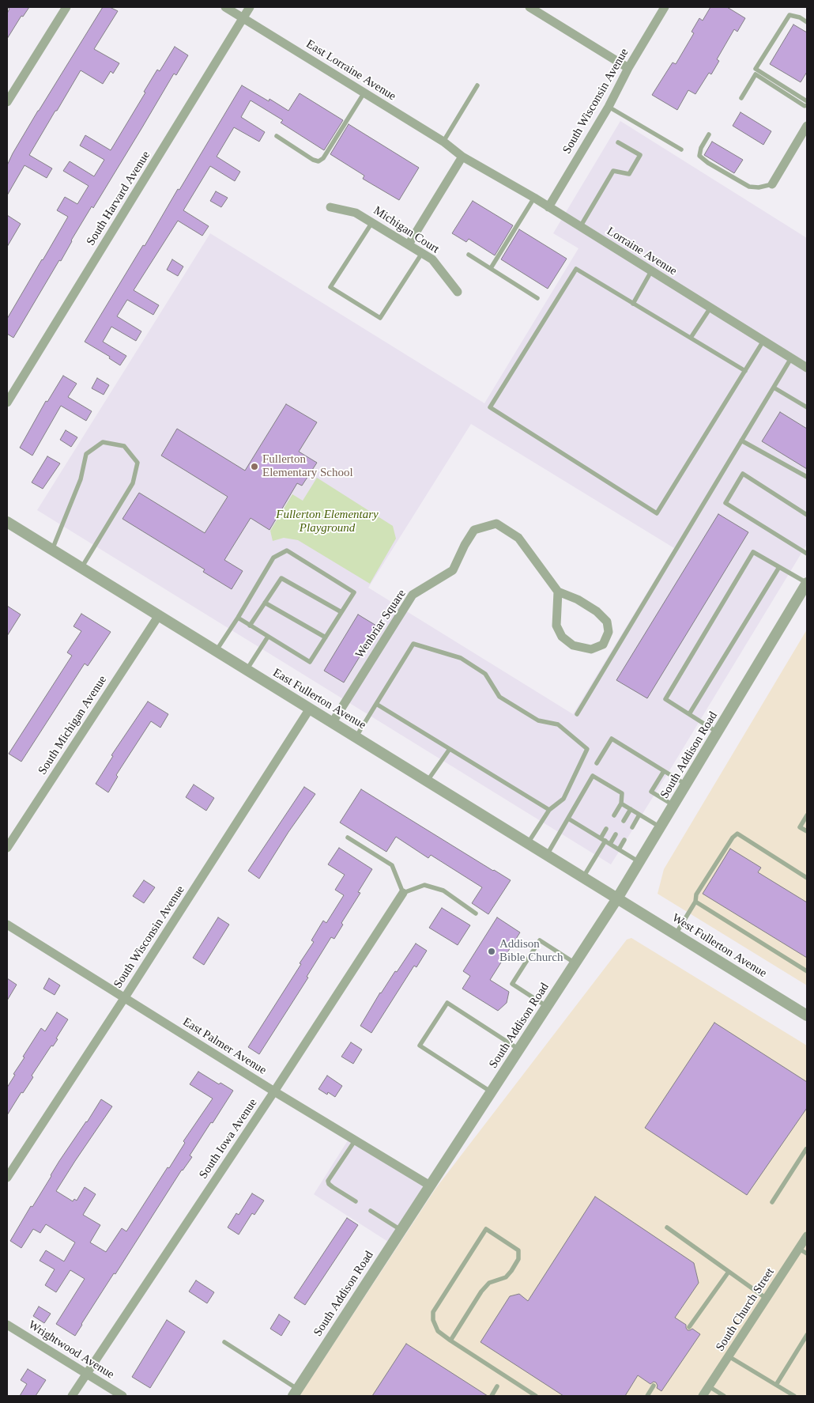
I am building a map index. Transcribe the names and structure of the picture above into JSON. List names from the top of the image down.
{
  "streets": {
    "street": [
      "East Lorraine Avenue",
      "South Wisconsin Avenue",
      "South Harvard Avenue",
      "Michigan Court",
      "Lorraine Avenue",
      "Wenbriar Square",
      "East Fullerton Avenue",
      "South Michigan Avenue",
      "South Addison Road",
      "West Fullerton Avenue",
      "East Palmer Avenue",
      "South Iowa Avenue",
      "South Church Street",
      "Wrightwood Avenue"
    ]
  },
  "crossings": [
    ["East Lorraine Avenue", "South Harvard Avenue"],
    ["East Lorraine Avenue", "Lorraine Avenue"],
    ["South Wisconsin Avenue", "Lorraine Avenue"],
    ["South Wisconsin Avenue", "East Fullerton Avenue"],
    ["South Wisconsin Avenue", "East Palmer Avenue"],
    ["Wenbriar Square", "East Fullerton Avenue"],
    ["East Fullerton Avenue", "South Michigan Avenue"],
    ["East Fullerton Avenue", "South Addison Road"],
    ["East Fullerton Avenue", "West Fullerton Avenue"],
    ["South Addison Road", "West Fullerton Avenue"],
    ["South Addison Road", "East Palmer Avenue"],
    ["East Palmer Avenue", "South Iowa Avenue"],
    ["South Iowa Avenue", "Wrightwood Avenue"]
  ],
  "parks": ["Fullerton Elementary Playground"],
  "places": ["Fullerton Elementary School", "Addison Bible Church"]
}
